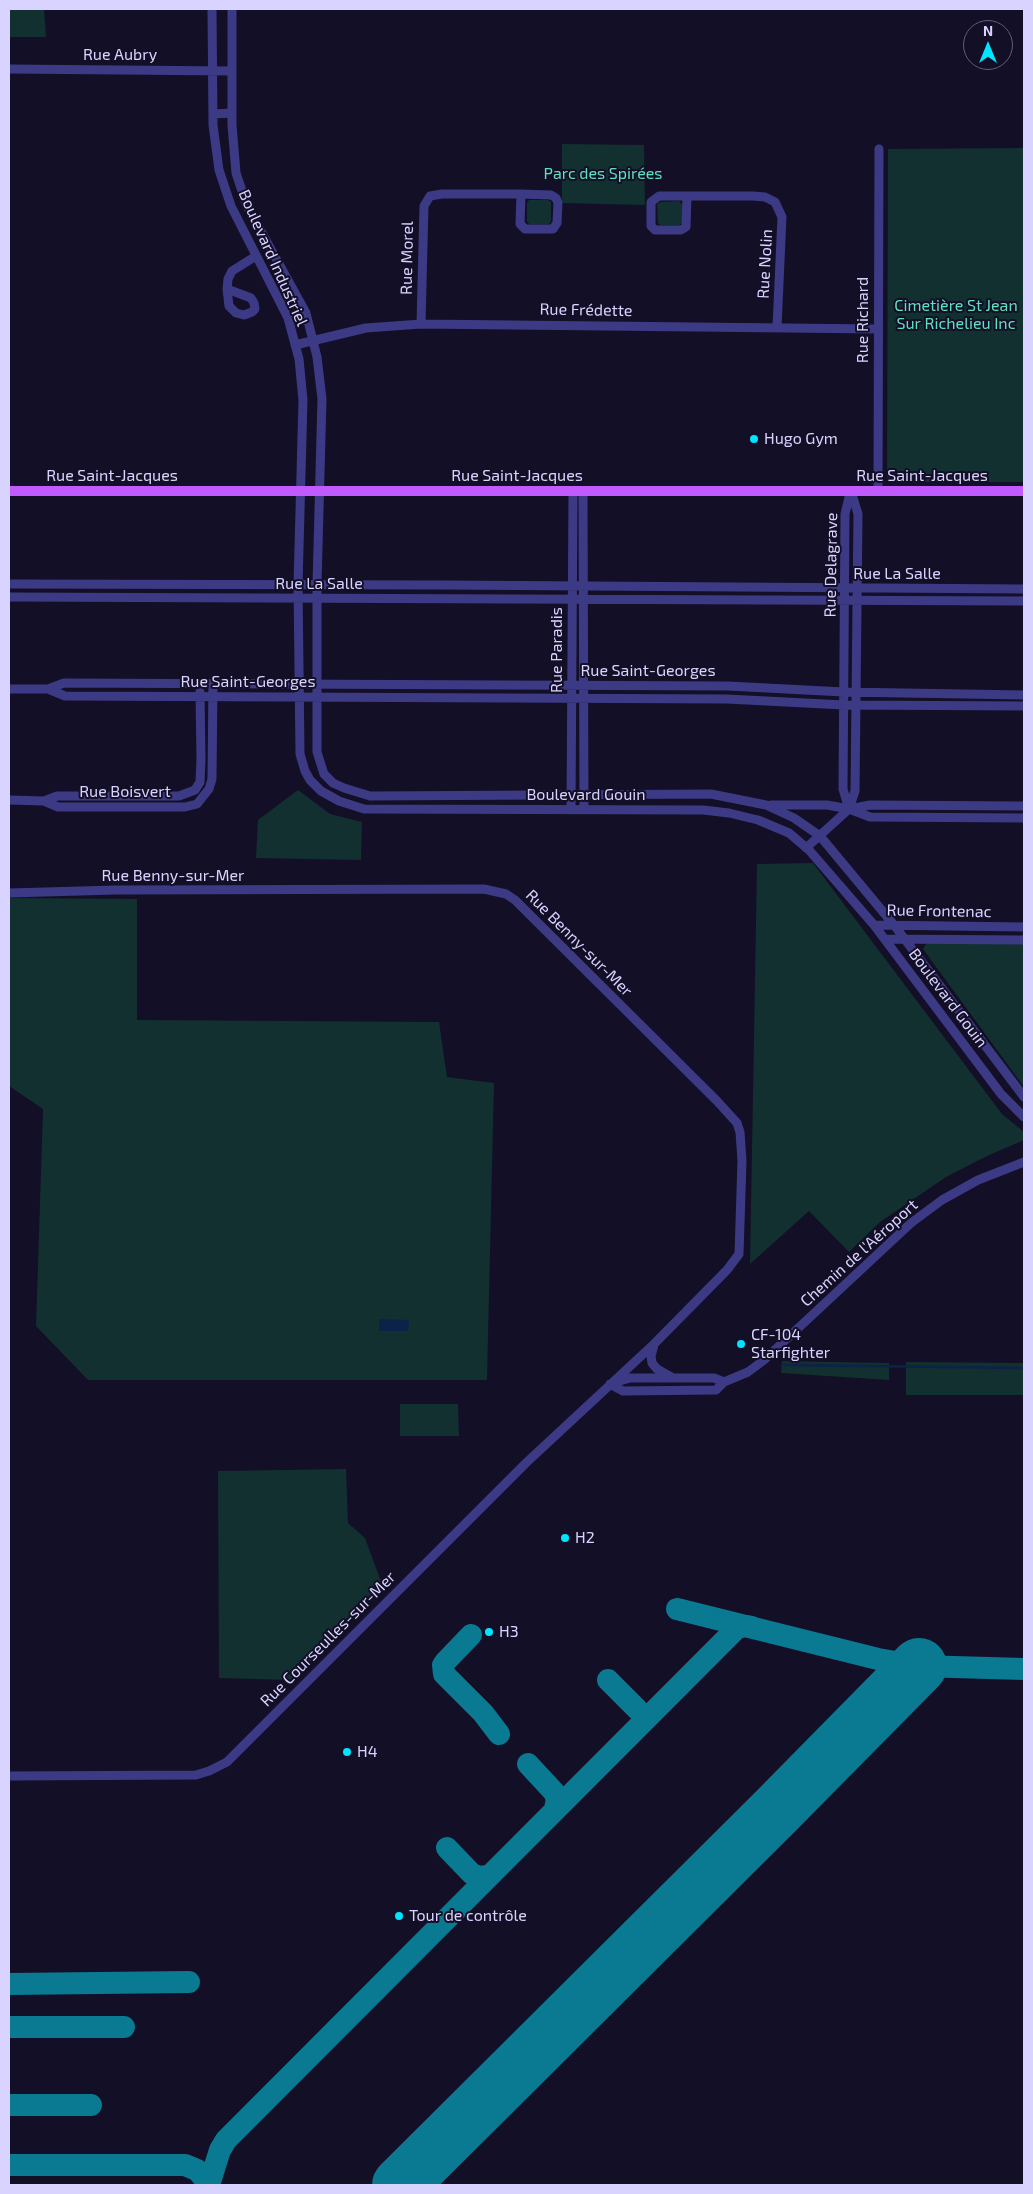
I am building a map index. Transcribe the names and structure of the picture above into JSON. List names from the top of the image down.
{
  "streets": {
    "main road": ["Rue Saint-Jacques"],
    "street": [
      "Rue Aubry",
      "Boulevard Industriel",
      "Rue Morel",
      "Rue Nolin",
      "Rue Frédette",
      "Rue Richard",
      "Rue Delagrave",
      "Rue La Salle",
      "Rue Paradis",
      "Rue Saint-Georges",
      "Rue Boisvert",
      "Boulevard Gouin",
      "Rue Benny-sur-Mer",
      "Rue Frontenac",
      "Chemin de l'Aéroport",
      "Rue Courseulles-sur-Mer"
    ]
  },
  "crossings": [
    ["Rue Aubry", "Boulevard Industriel"],
    ["Boulevard Industriel", "Rue Frédette"],
    ["Boulevard Industriel", "Rue Saint-Jacques"],
    ["Boulevard Industriel", "Boulevard Gouin"],
    ["Rue Morel", "Rue Frédette"],
    ["Rue Nolin", "Rue Frédette"],
    ["Rue Frédette", "Rue Richard"],
    ["Rue Richard", "Rue Saint-Jacques"],
    ["Rue Saint-Jacques", "Rue Delagrave"],
    ["Rue Saint-Jacques", "Rue Paradis"],
    ["Rue Saint-Jacques", "Boulevard Gouin"],
    ["Rue Delagrave", "Rue La Salle"],
    ["Rue Delagrave", "Rue Saint-Georges"],
    ["Rue La Salle", "Rue Paradis"],
    ["Rue La Salle", "Boulevard Gouin"],
    ["Rue Paradis", "Rue Saint-Georges"],
    ["Rue Paradis", "Boulevard Gouin"],
    ["Rue Saint-Georges", "Rue Boisvert"],
    ["Rue Saint-Georges", "Boulevard Gouin"],
    ["Boulevard Gouin", "Rue Frontenac"],
    ["Rue Benny-sur-Mer", "Chemin de l'Aéroport"],
    ["Rue Benny-sur-Mer", "Rue Courseulles-sur-Mer"],
    ["Chemin de l'Aéroport", "Rue Courseulles-sur-Mer"]
  ],
  "parks": ["Parc des Spirées", "Cimetière St Jean Sur Richelieu Inc"],
  "places": [
    "Hugo Gym",
    "CF-104 Starfighter",
    "H2",
    "H3",
    "H4",
    "Tour de contrôle"
  ],
  "north": "top"
}
